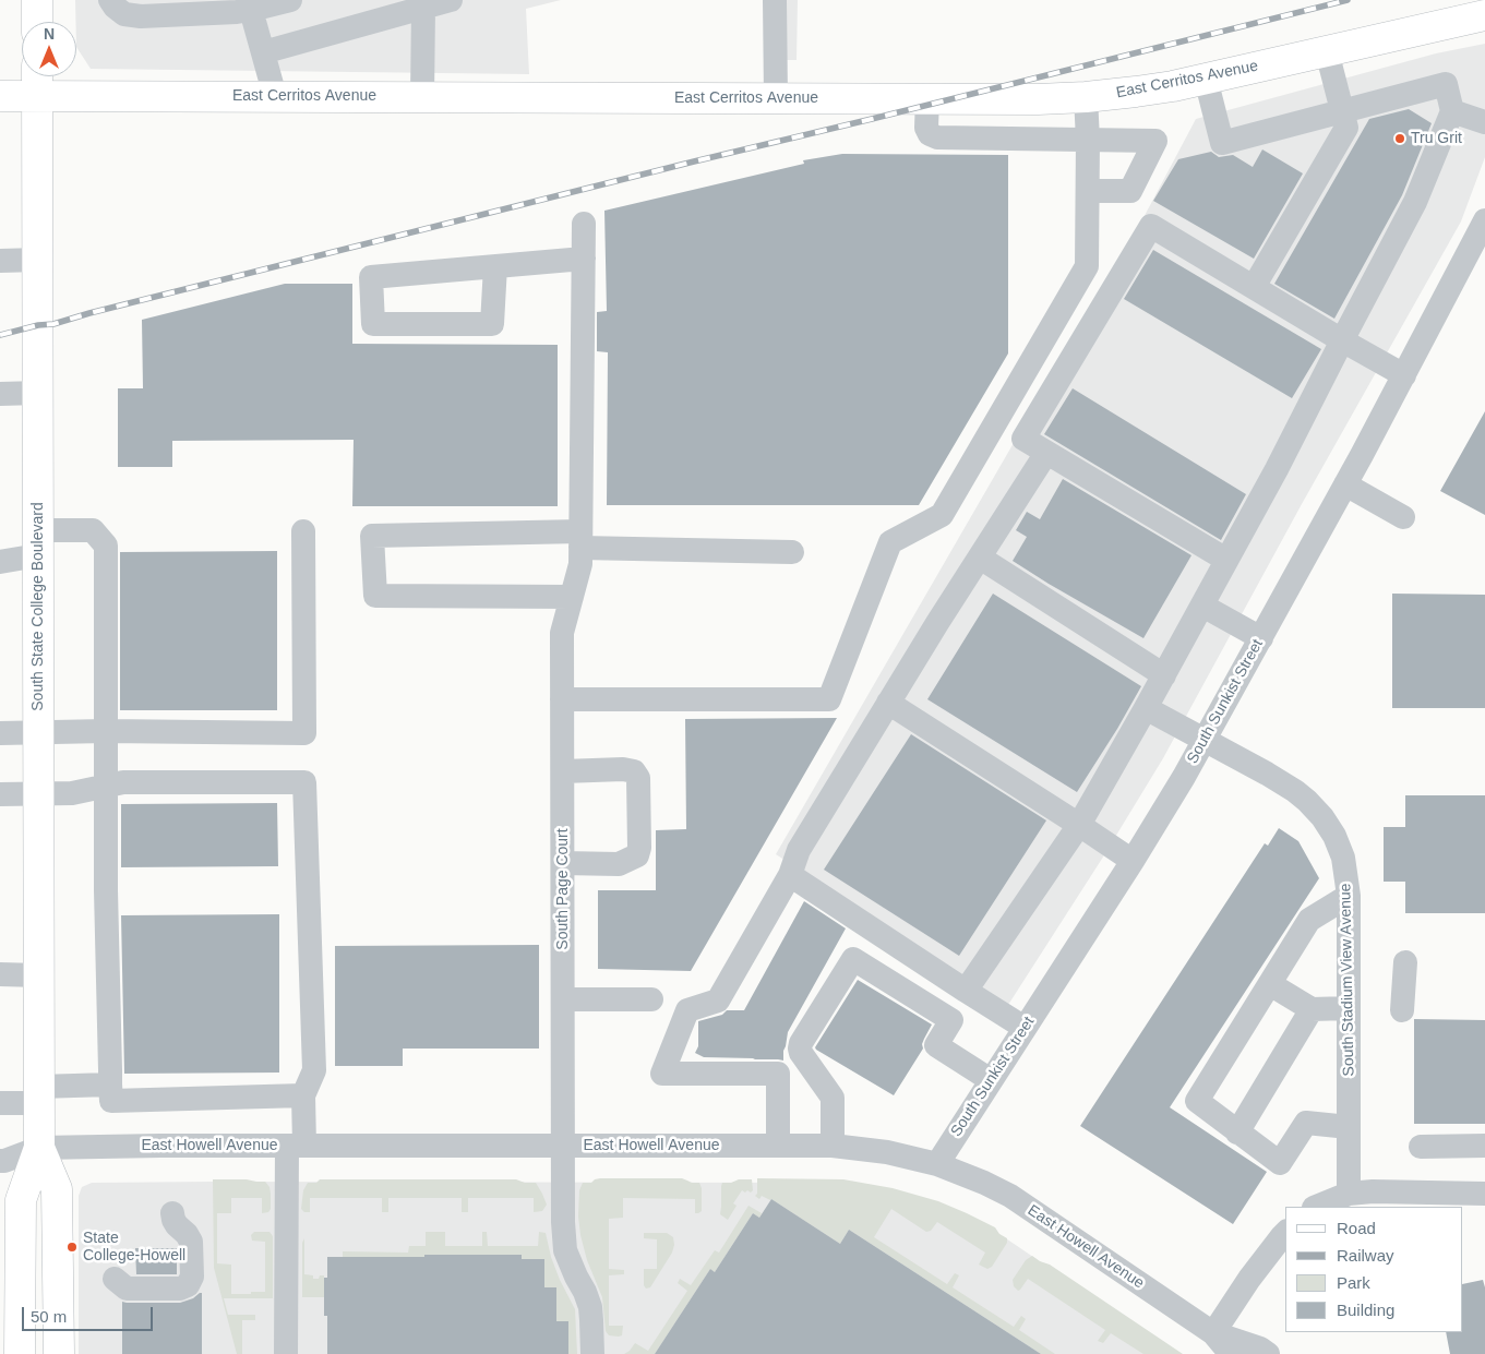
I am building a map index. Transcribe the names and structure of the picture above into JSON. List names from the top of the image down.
{
  "streets": {
    "main road": ["East Cerritos Avenue", "South State College Boulevard"],
    "street": [
      "South Sunkist Street",
      "South Page Court",
      "South Stadium View Avenue",
      "East Howell Avenue"
    ]
  },
  "crossings": [
    ["East Cerritos Avenue", "South State College Boulevard"],
    ["South State College Boulevard", "East Howell Avenue"],
    ["South Sunkist Street", "South Stadium View Avenue"],
    ["South Sunkist Street", "East Howell Avenue"],
    ["South Page Court", "East Howell Avenue"]
  ],
  "places": ["Tru Grit", "State College-Howell"],
  "legend": [
    "Road",
    "Railway",
    "Park",
    "Building"
  ],
  "scale_bar": "50 m",
  "north": "top"
}
